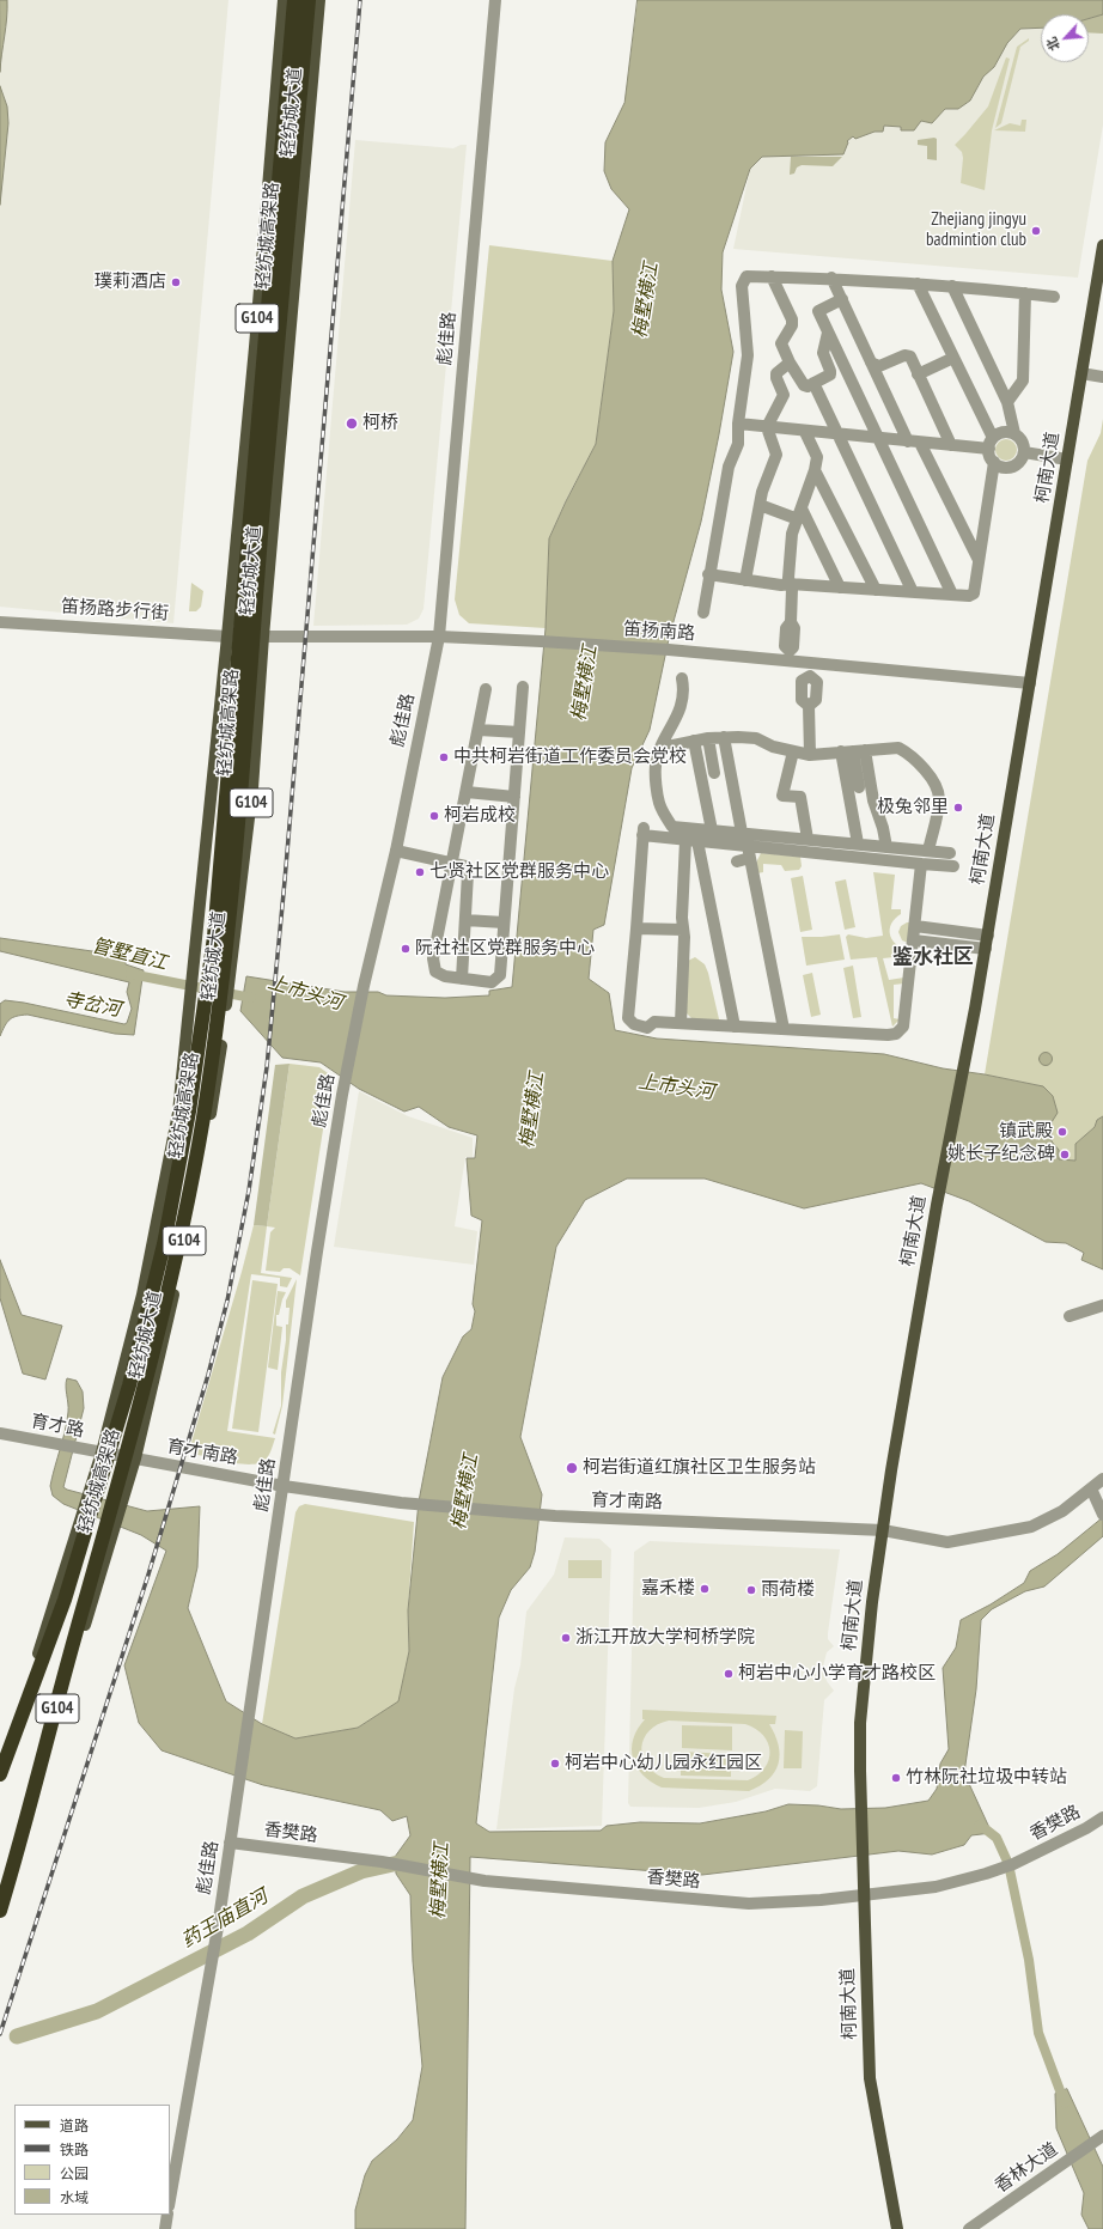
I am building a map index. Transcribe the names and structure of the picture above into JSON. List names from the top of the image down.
{
  "streets": {
    "highway": ["轻纺城高架路"],
    "main road": ["轻纺城大道", "G104", "柯南大道"],
    "street": [
      "彪佳路",
      "笛扬路步行街",
      "笛扬南路",
      "育才路",
      "育才南路",
      "香樊路",
      "香林大道"
    ]
  },
  "crossings": [
    ["轻纺城大道", "轻纺城高架路"],
    ["轻纺城大道", "笛扬路步行街"],
    ["轻纺城大道", "笛扬南路"],
    ["轻纺城大道", "育才路"],
    ["轻纺城大道", "育才南路"],
    ["彪佳路", "笛扬南路"],
    ["彪佳路", "育才南路"],
    ["彪佳路", "香樊路"],
    ["柯南大道", "笛扬南路"],
    ["柯南大道", "育才南路"],
    ["柯南大道", "香樊路"],
    ["笛扬路步行街", "笛扬南路"],
    ["育才路", "育才南路"]
  ],
  "districts": ["鉴水社区"],
  "water": [
    "梅墅横江",
    "管墅直江",
    "上市头河",
    "寺岔河",
    "药王庙直河"
  ],
  "places": [
    "Zhejiang jingyu badmintion club",
    "璞莉酒店",
    "柯桥",
    "中共柯岩街道工作委员会党校",
    "极兔邻里",
    "柯岩成校",
    "七贤社区党群服务中心",
    "阮社社区党群服务中心",
    "镇武殿",
    "姚长子纪念碑",
    "柯岩街道红旗社区卫生服务站",
    "嘉禾楼",
    "雨荷楼",
    "浙江开放大学柯桥学院",
    "柯岩中心小学育才路校区",
    "柯岩中心幼儿园永红园区",
    "竹林阮社垃圾中转站"
  ],
  "legend": [
    "道路",
    "铁路",
    "公园",
    "水域"
  ],
  "north": "bottom left"
}
